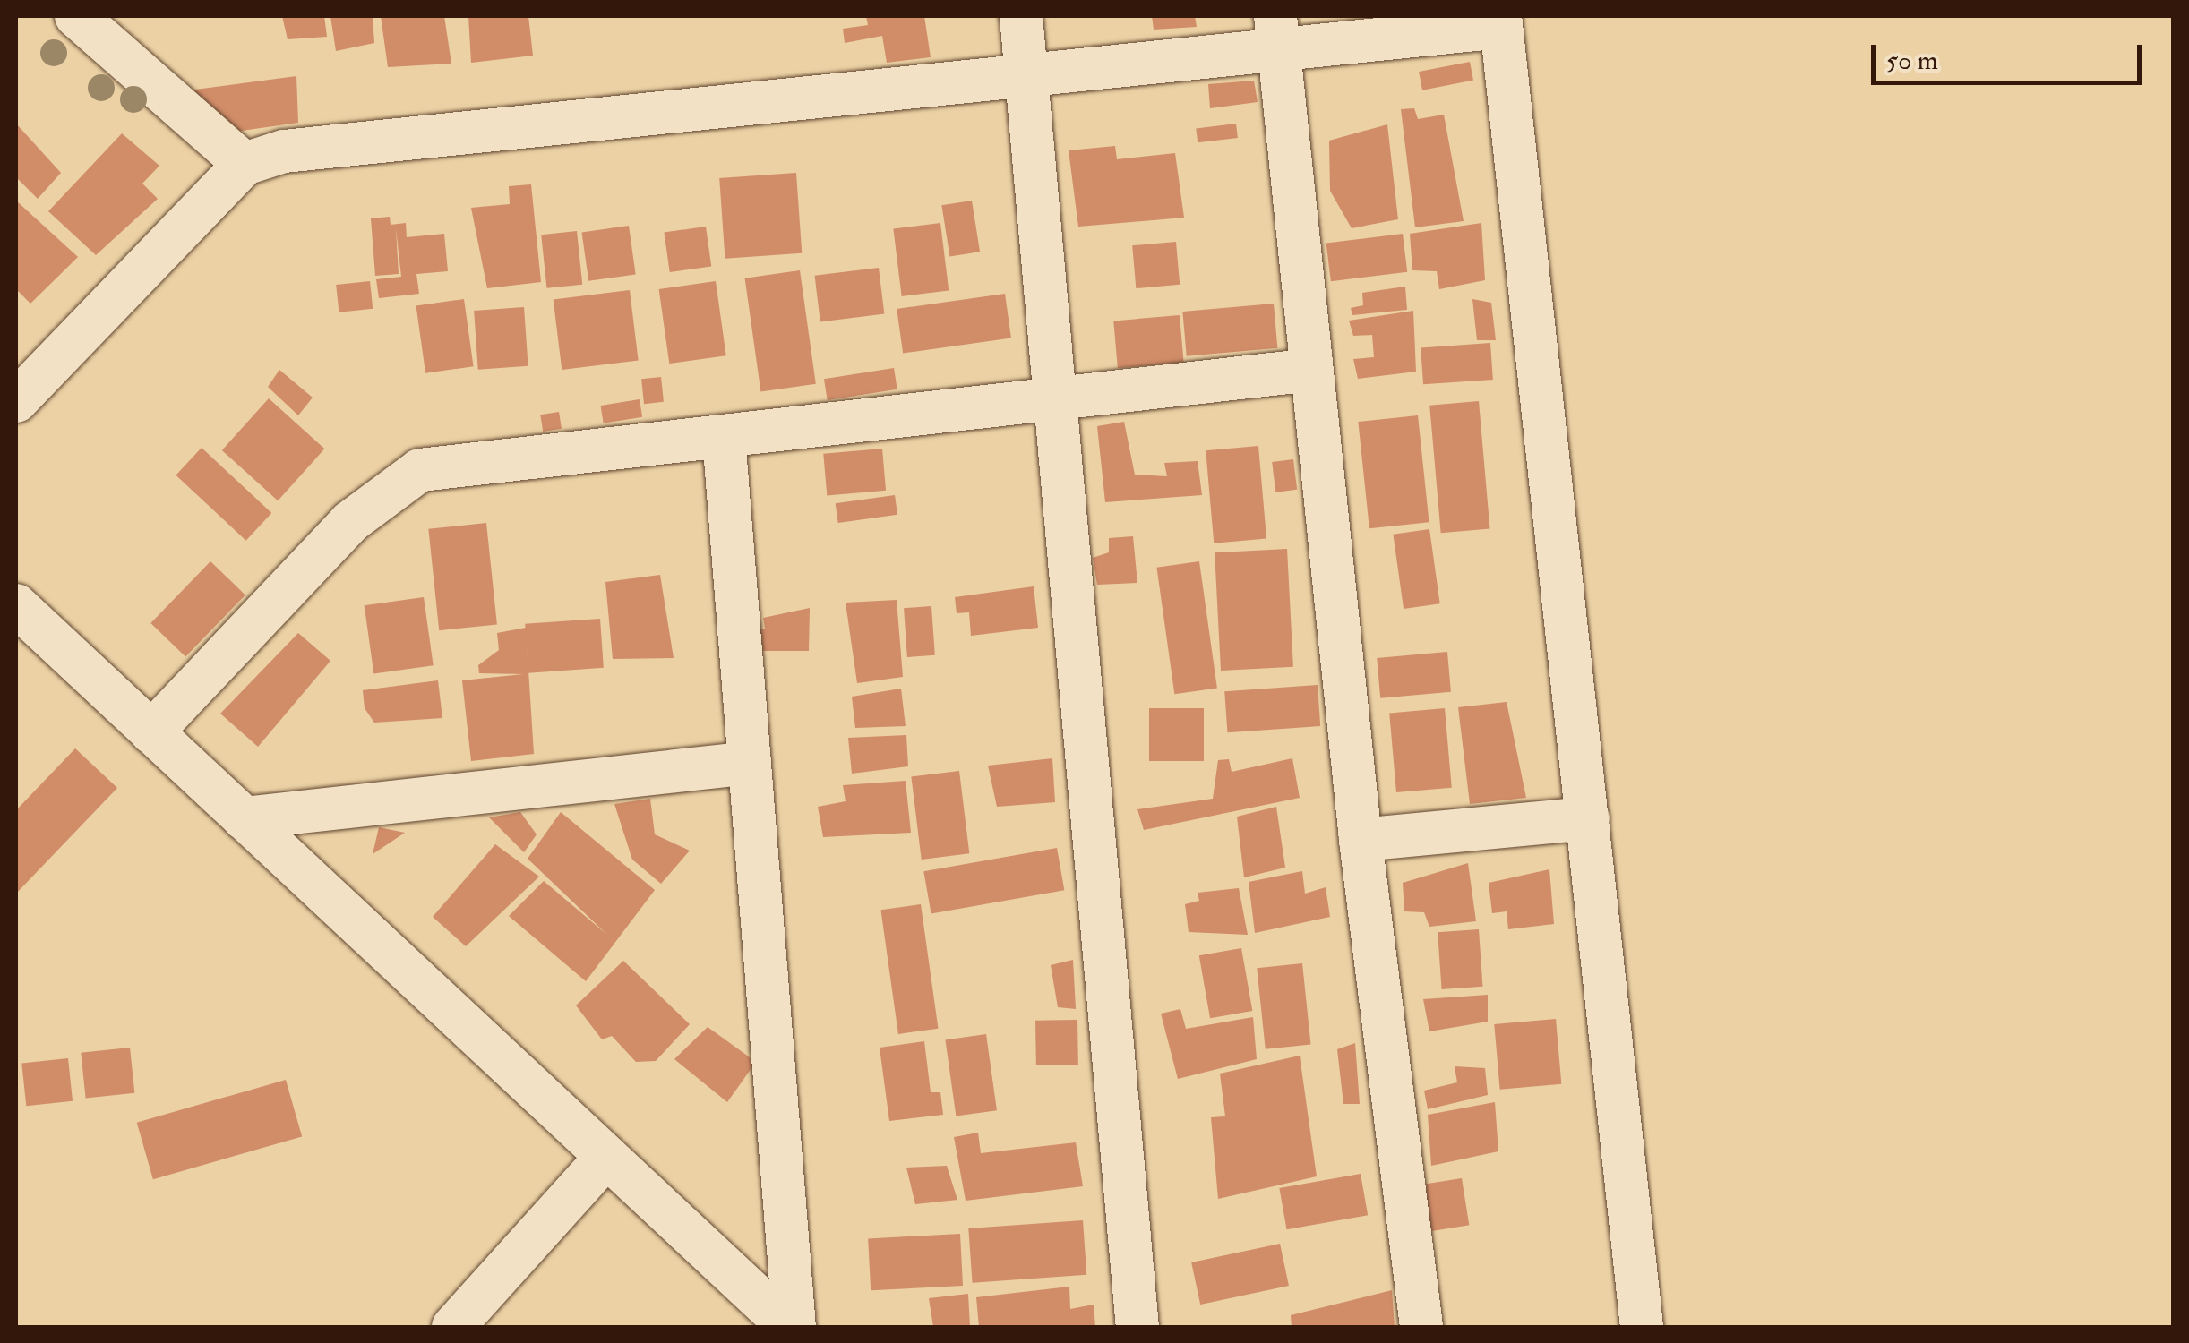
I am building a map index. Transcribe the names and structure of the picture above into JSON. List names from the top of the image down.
{
  "scale_bar": "50 m"
}
